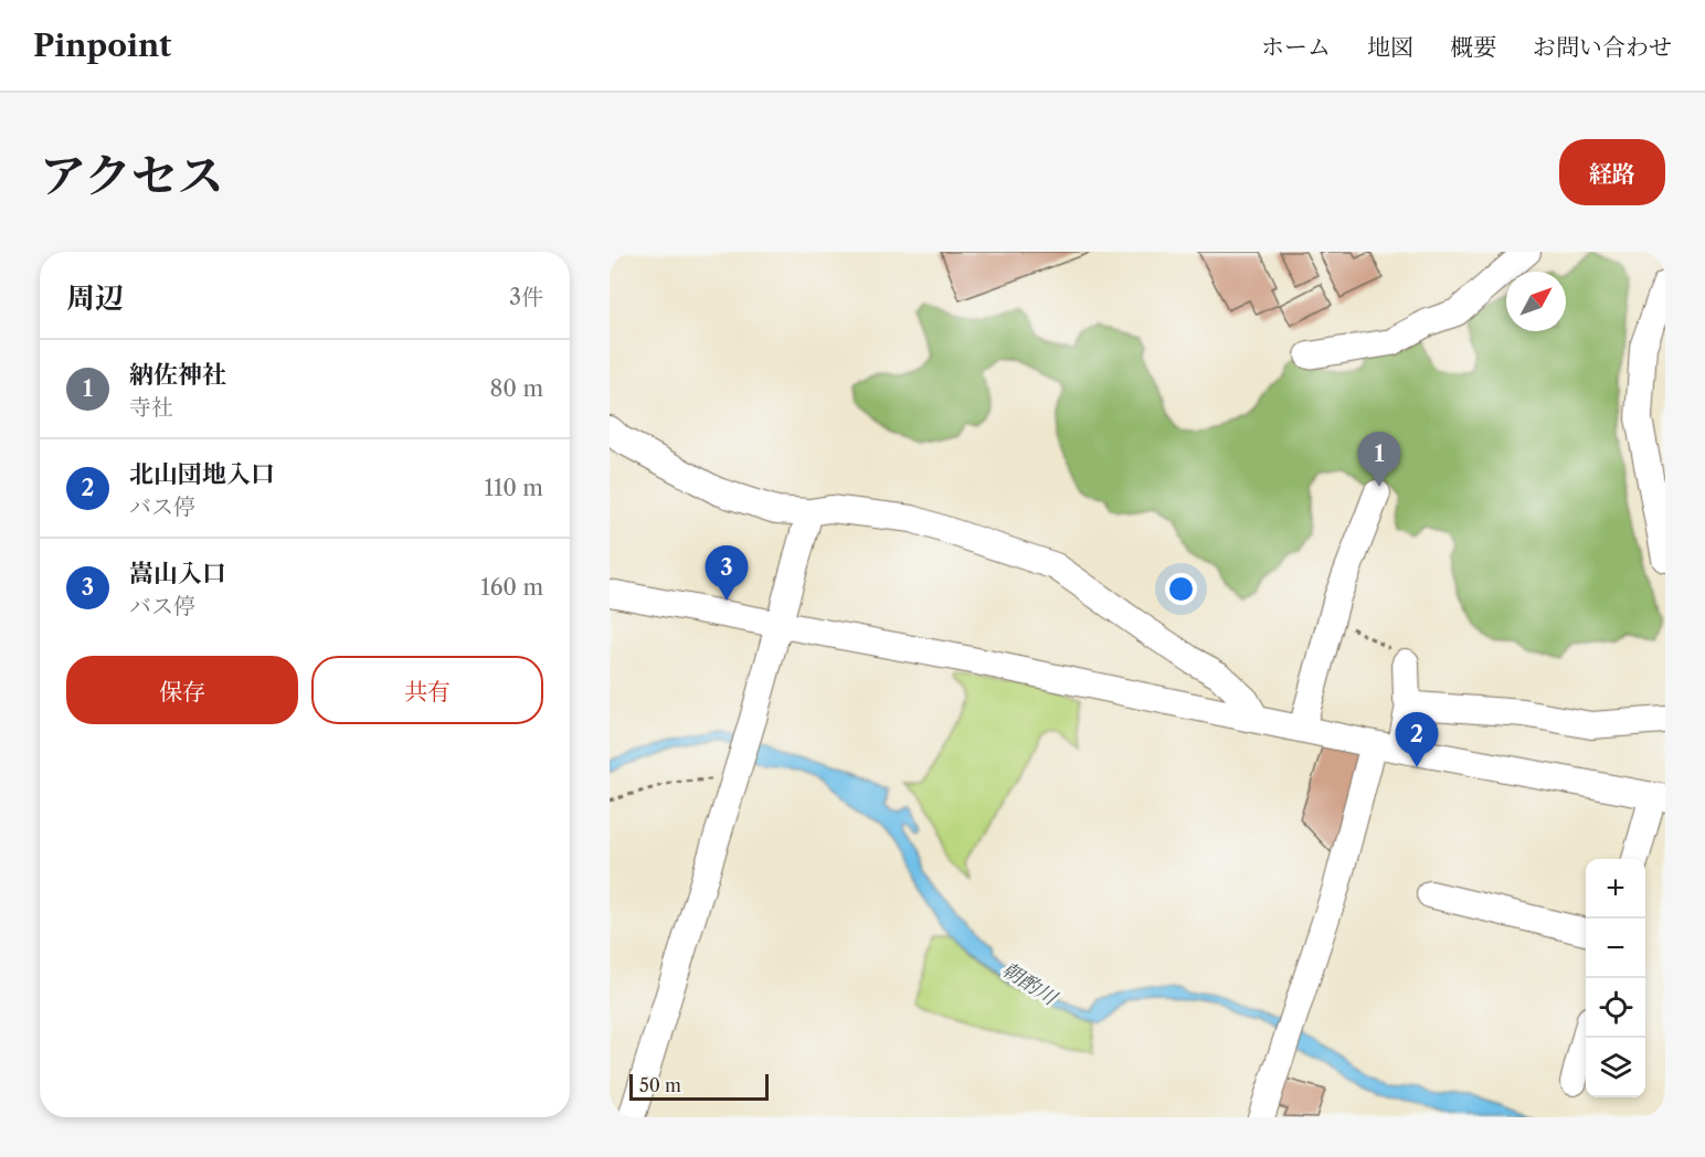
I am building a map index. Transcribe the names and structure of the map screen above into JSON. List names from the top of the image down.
{
  "water": ["朝酌川"],
  "scale_bar": "50 m",
  "north": "top right",
  "page": {
    "header": "Pinpoint",
    "nav": [
      "ホーム",
      "地図",
      "概要",
      "お問い合わせ"
    ],
    "title": "アクセス",
    "buttons": [
      "経路",
      ["保存", "共有"]
    ],
    "heading": ["周辺", "3件"],
    "list": [
      {
        "mark": "1",
        "name": "納佐神社",
        "note": "寺社",
        "value": "80 m"
      },
      {
        "mark": "2",
        "name": "北山団地入口",
        "note": "バス停",
        "value": "110 m"
      },
      {
        "mark": "3",
        "name": "嵩山入口",
        "note": "バス停",
        "value": "160 m"
      }
    ],
    "pins": ["1", "3", "2"],
    "map_buttons": ["+", "−"],
    "scale": "50 m"
  }
}
